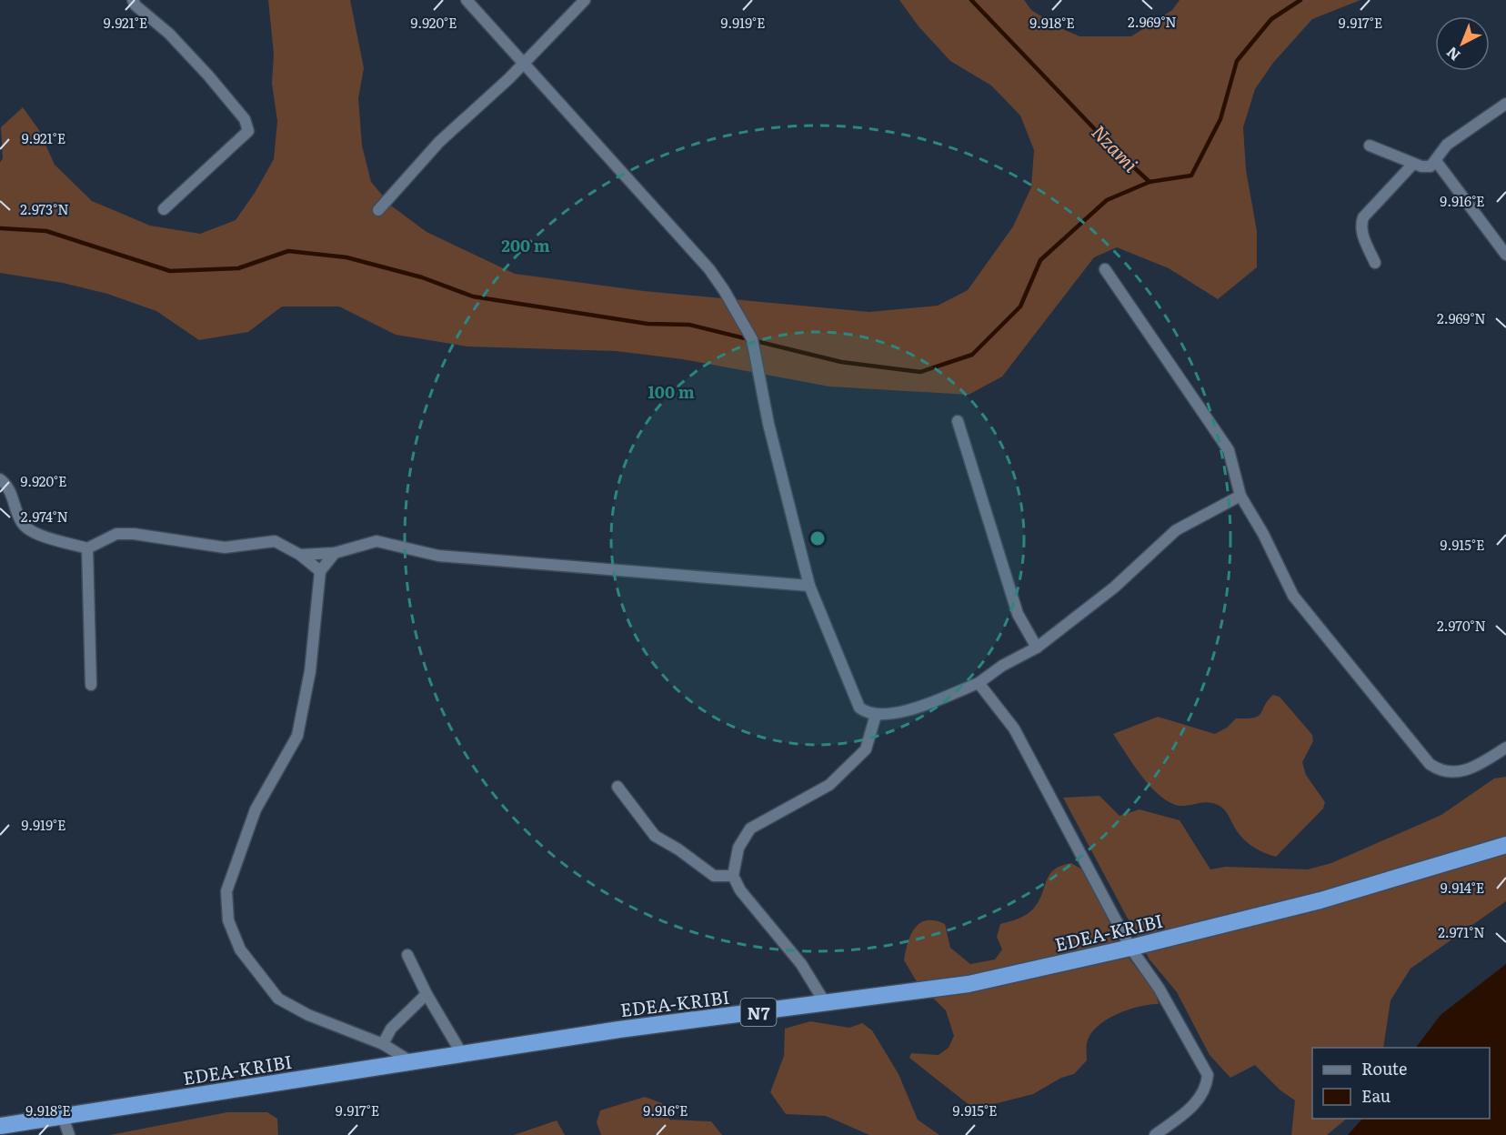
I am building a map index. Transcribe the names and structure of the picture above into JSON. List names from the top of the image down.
{
  "streets": {
    "highway": ["EDEA-KRIBI", "N7"]
  },
  "water": ["Nzami"],
  "legend": ["Route", "Eau"],
  "north": "bottom left",
  "coordinates": [
    "2.969°N",
    "9.921°E",
    "9.920°E",
    "9.918°E",
    "9.917°E",
    "9.919°E",
    "9.916°E",
    "2.973°N",
    "2.974°N",
    "9.915°E",
    "2.970°N",
    "9.914°E",
    "2.971°N"
  ],
  "rings": ["200 m", "100 m"]
}
